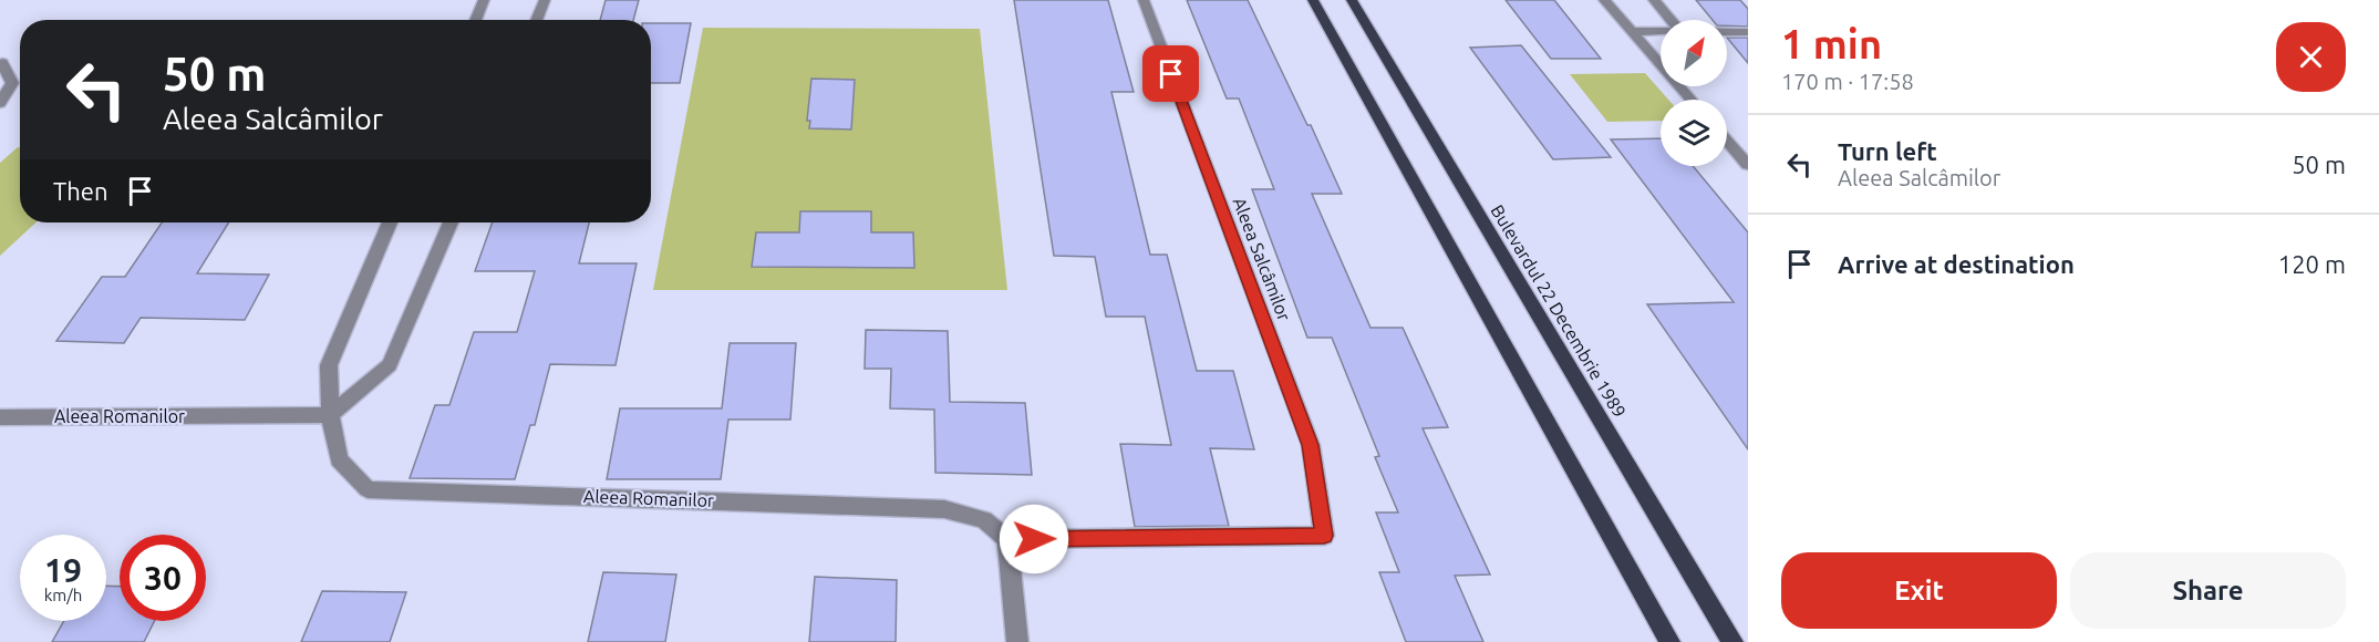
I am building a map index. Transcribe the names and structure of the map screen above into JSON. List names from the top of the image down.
{
  "streets": {
    "main road": ["Bulevardul 22 Decembrie 1989"],
    "street": ["Aleea Salcâmilor", "Aleea Romanilor"]
  },
  "crossings": [
    ["Aleea Salcâmilor", "Aleea Romanilor"]
  ],
  "north": "top right",
  "page": {
    "heading": ["1 min", "170 m · 17:58"],
    "turn": ["50 m", "Aleea Salcâmilor"],
    "list": [
      {
        "name": "Turn left",
        "note": "Aleea Salcâmilor",
        "value": "50 m"
      },
      {
        "name": "Arrive at destination",
        "value": "120 m"
      }
    ],
    "then": "Then",
    "speed": "19 km/h",
    "limit": "30",
    "buttons": ["Exit", "Share"]
  }
}
